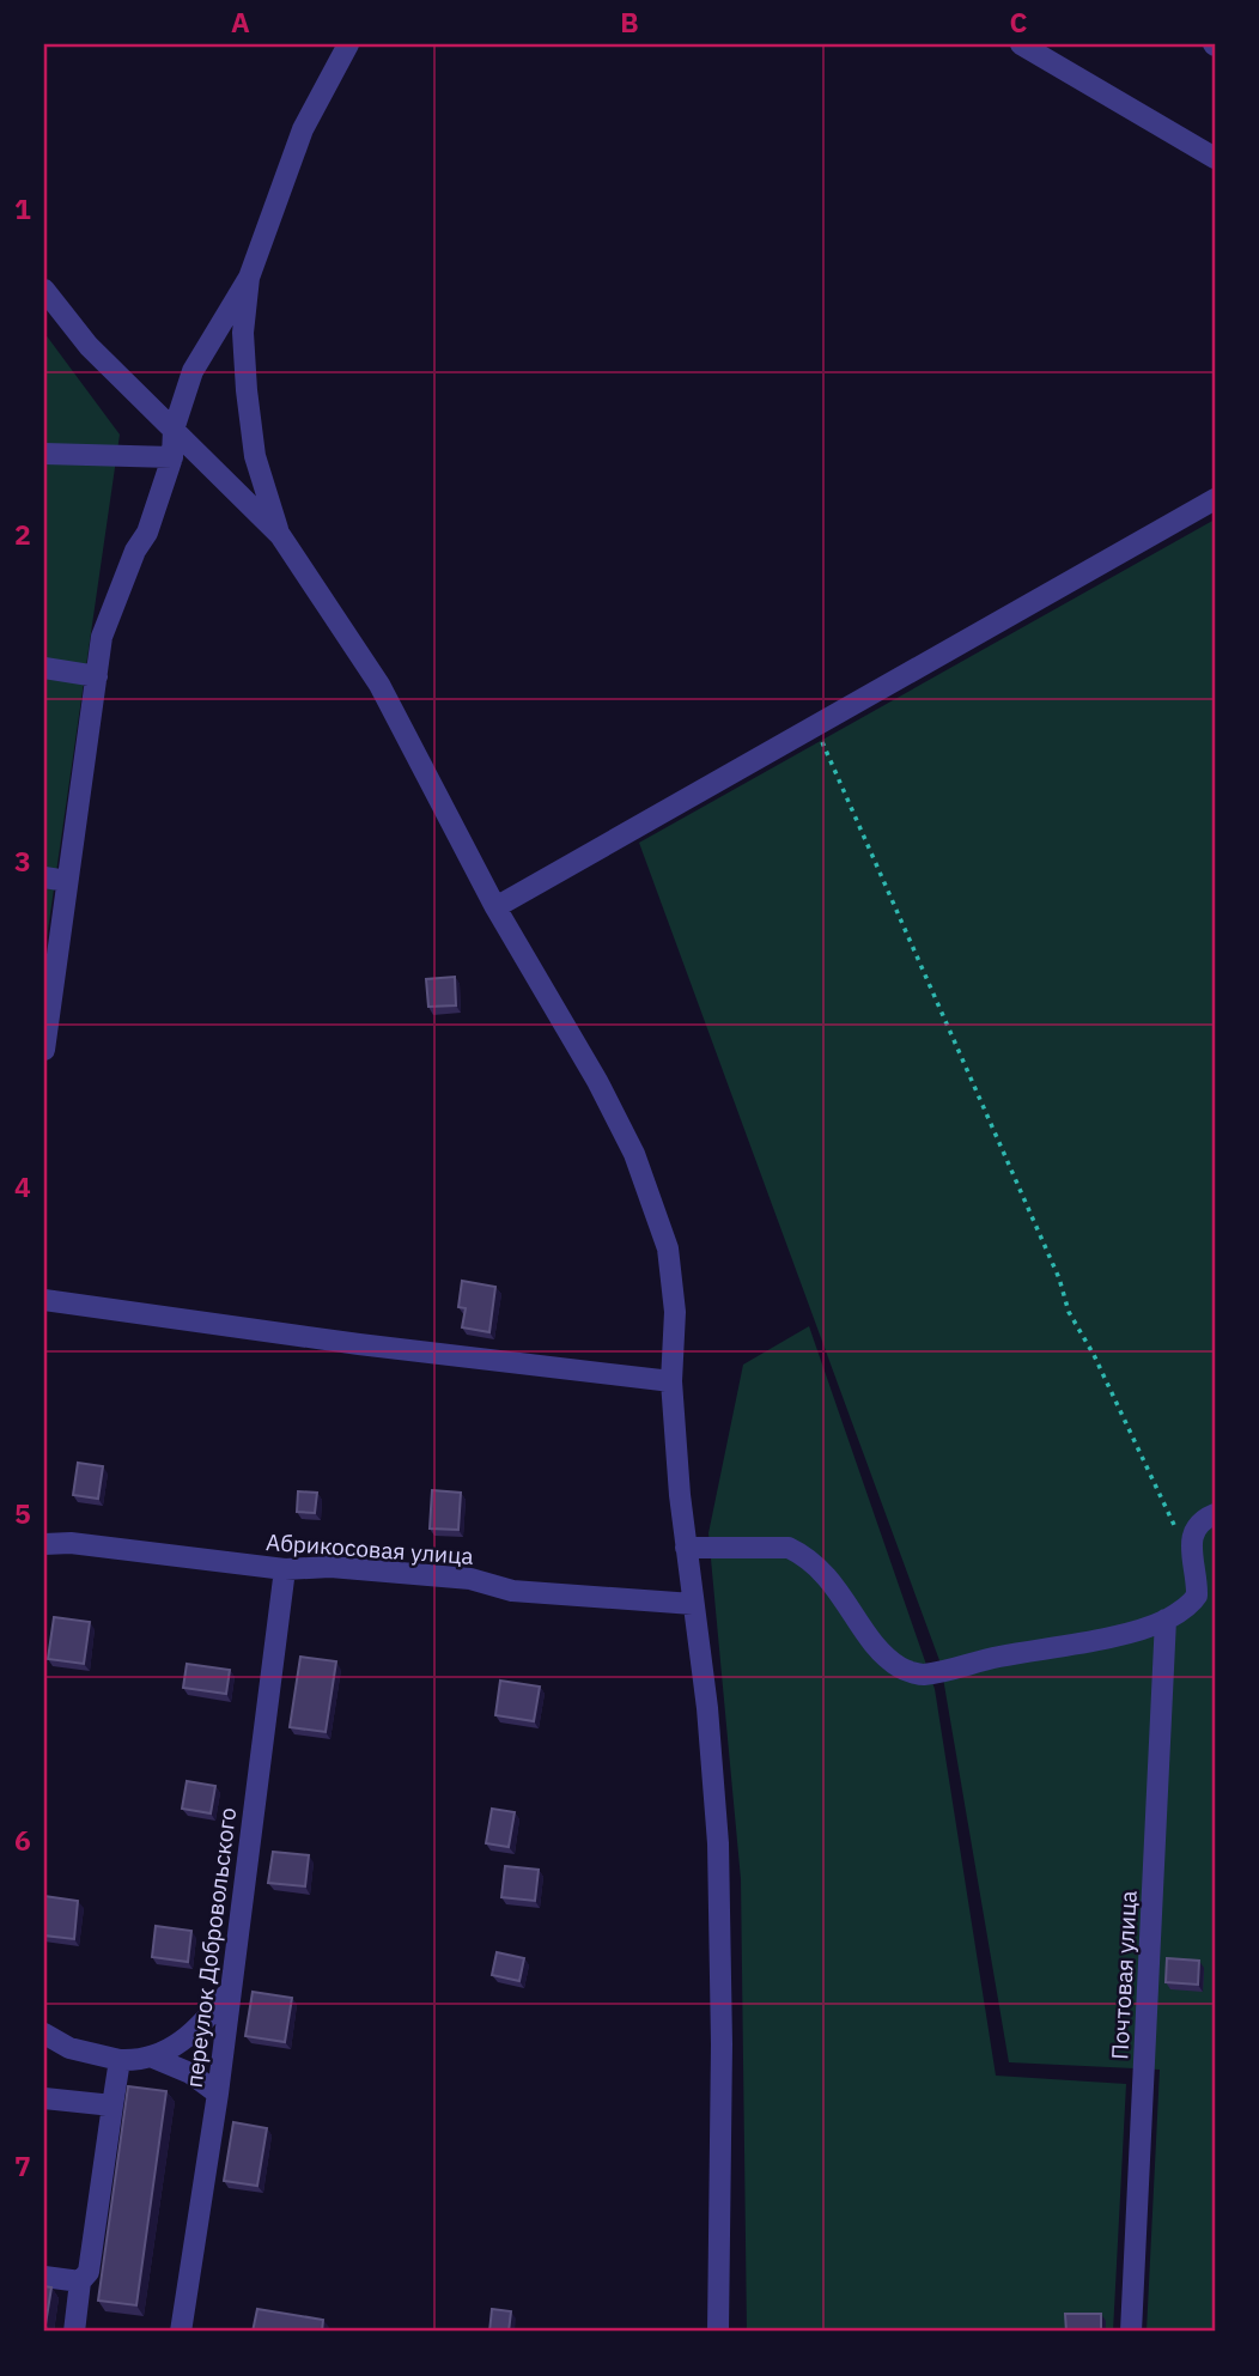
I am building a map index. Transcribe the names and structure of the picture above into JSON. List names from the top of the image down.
{
  "streets": {
    "street": ["Абрикосовая улица", "переулок Добровольского", "Почтовая улица"]
  },
  "crossings": [
    ["Абрикосовая улица", "переулок Добровольского"]
  ],
  "grid": {
    "columns": ["A", "B", "C"],
    "rows": [
      "1",
      "2",
      "3",
      "4",
      "5",
      "6",
      "7"
    ]
  }
}
